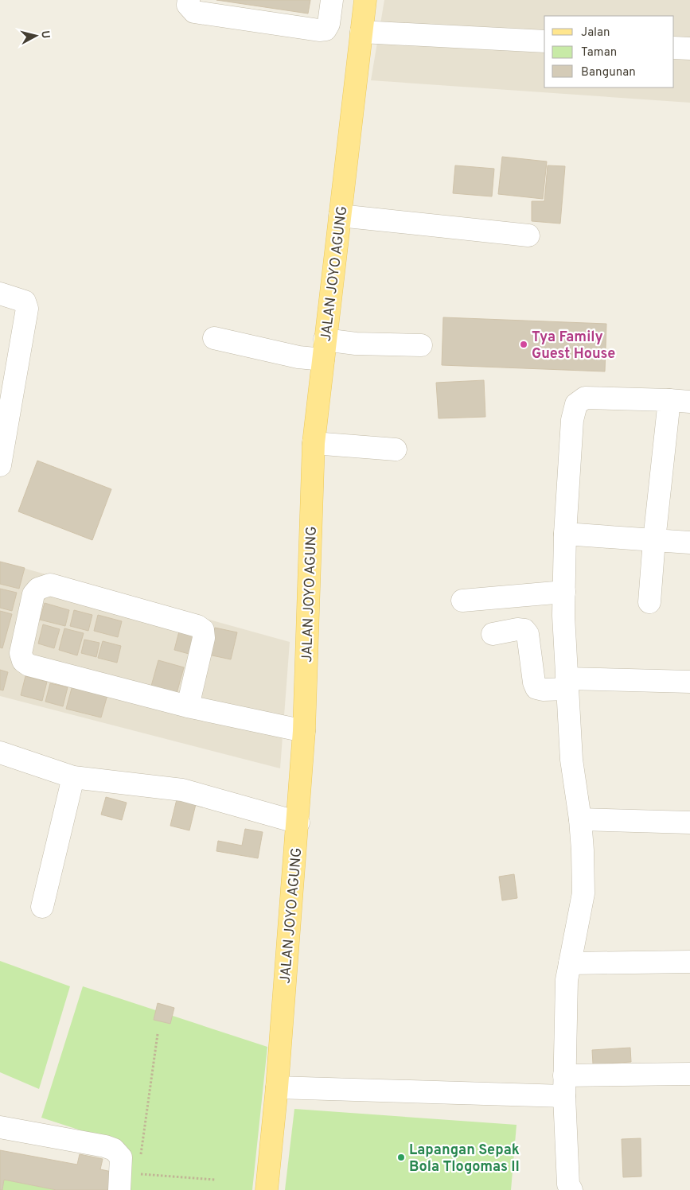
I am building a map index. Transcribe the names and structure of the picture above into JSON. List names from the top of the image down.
{
  "streets": {
    "main road": ["JALAN JOYO AGUNG"]
  },
  "places": ["Tya Family Guest House", "Lapangan Sepak Bola Tlogomas II"],
  "legend": ["Jalan", "Taman", "Bangunan"],
  "north": "right"
}
